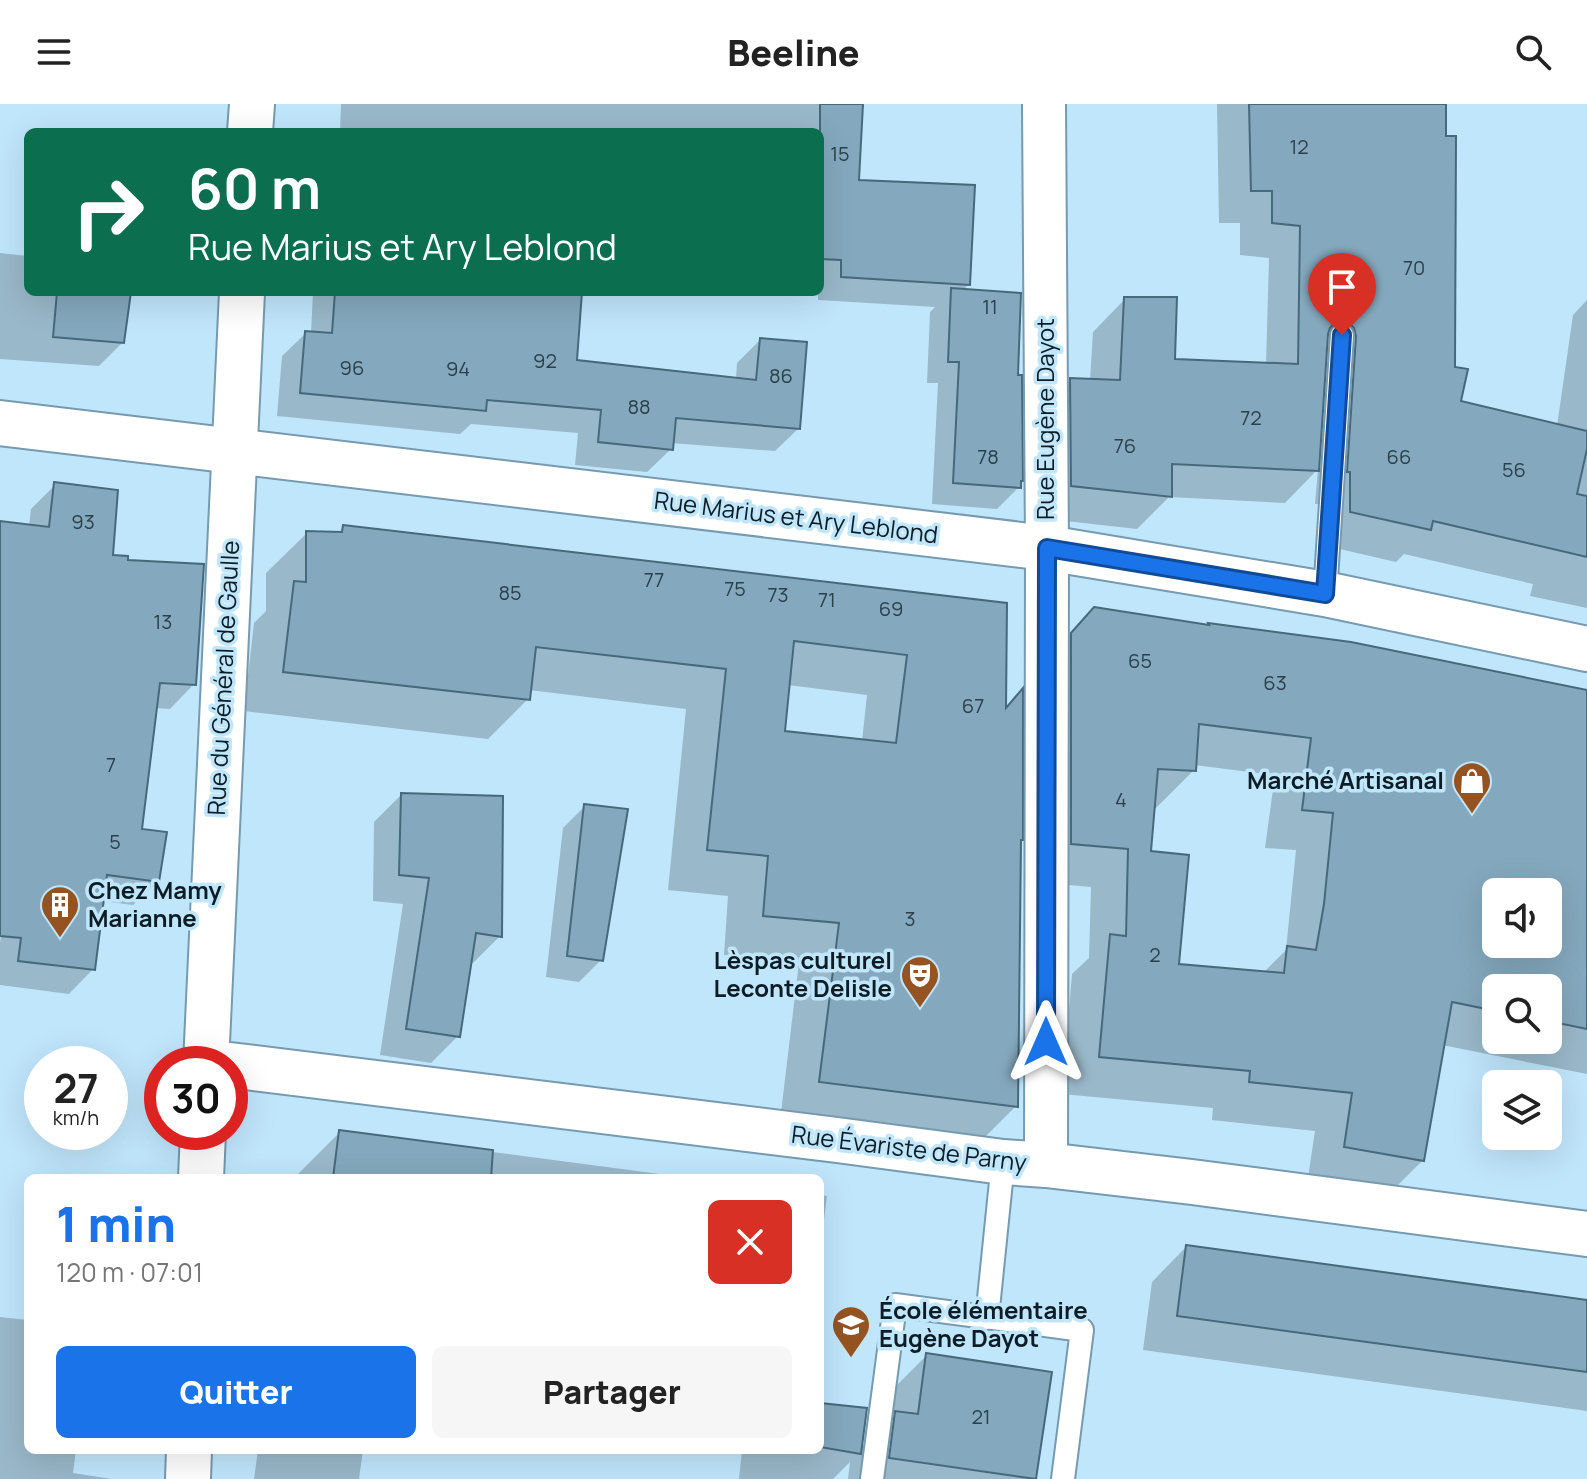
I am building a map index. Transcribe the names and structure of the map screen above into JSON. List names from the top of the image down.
{
  "streets": {
    "street": [
      "Rue Eugène Dayot",
      "Rue Marius et Ary Leblond",
      "Rue du Général de Gaulle",
      "Rue Évariste de Parny"
    ]
  },
  "crossings": [
    ["Rue Eugène Dayot", "Rue Marius et Ary Leblond"],
    ["Rue Eugène Dayot", "Rue Évariste de Parny"],
    ["Rue Marius et Ary Leblond", "Rue du Général de Gaulle"]
  ],
  "places": {
    "shop": ["Marché Artisanal"],
    "building": ["Chez Mamy Marianne"],
    "theatre": ["Lèspas culturel Leconte Delisle"],
    "school or university": ["École élémentaire Eugène Dayot"]
  },
  "house_numbers": [
    "12",
    "15",
    "70",
    "11",
    "92",
    "96",
    "94",
    "86",
    "88",
    "72",
    "76",
    "78",
    "66",
    "56",
    "93",
    "77",
    "75",
    "85",
    "73",
    "71",
    "69",
    "13",
    "65",
    "63",
    "67",
    "7",
    "4",
    "5",
    "3",
    "2",
    "21"
  ],
  "page": {
    "header": "Beeline",
    "turn": ["60 m", "Rue Marius et Ary Leblond"],
    "speed": "27 km/h",
    "limit": "30",
    "heading": ["1 min", "120 m · 07:01"],
    "buttons": ["Quitter", "Partager"]
  }
}
